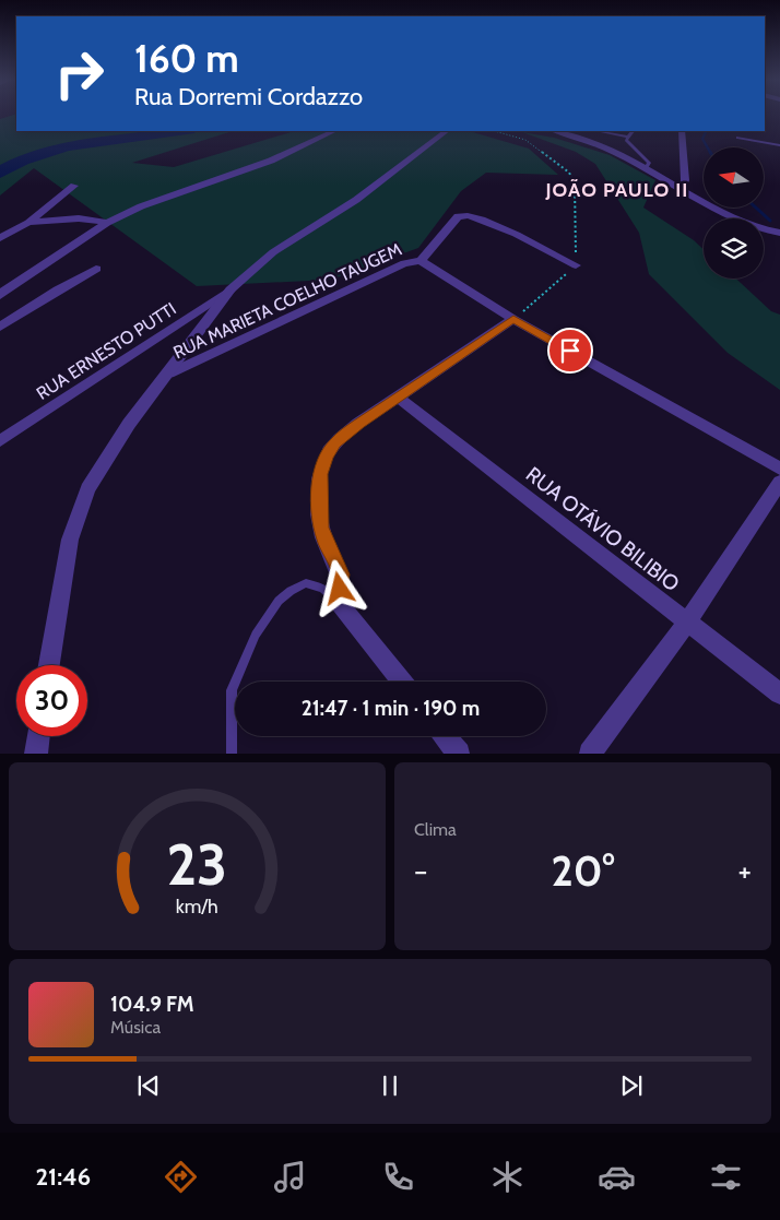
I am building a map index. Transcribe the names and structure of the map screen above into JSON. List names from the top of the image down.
{
  "streets": {
    "street": ["RUA MARIETA COELHO TAUGEM", "RUA ERNESTO PUTTI", "RUA OTÁVIO BILIBIO"]
  },
  "districts": ["JOÃO PAULO II"],
  "north": "left",
  "page": {
    "turn": ["160 m", "Rua Dorremi Cordazzo"],
    "limit": "30",
    "trip": "21:47 · 1 min · 190 m",
    "tile": "Clima",
    "heat": ["−", "20°", "+"],
    "song": ["104.9 FM", "Música"],
    "tabs": "21:46",
    "gauge": ["23", "km/h"]
  }
}
